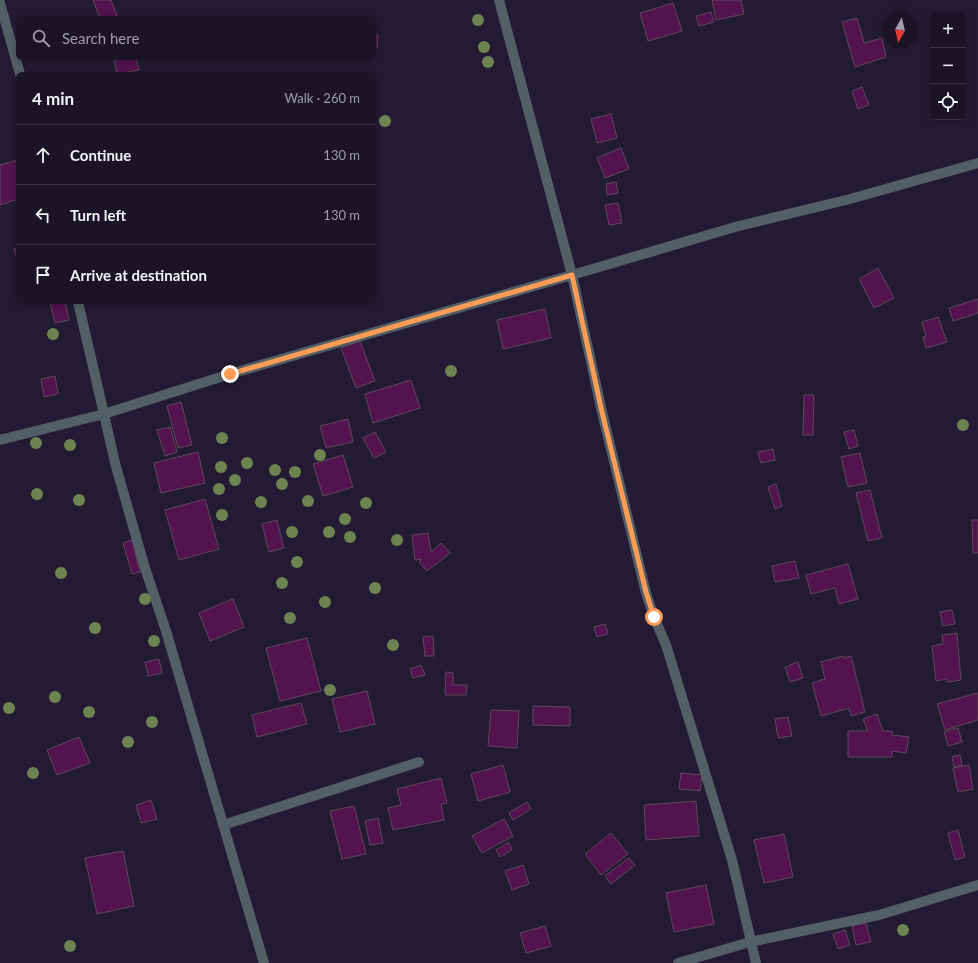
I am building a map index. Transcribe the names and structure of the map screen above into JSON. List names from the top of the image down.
{
  "north": "bottom",
  "page": {
    "map_buttons": ["+", "−"],
    "search": "Search here",
    "heading": ["4 min", "Walk · 260 m"],
    "list": [
      ["Continue", "130 m"],
      ["Turn left", "130 m"],
      "Arrive at destination"
    ]
  }
}
